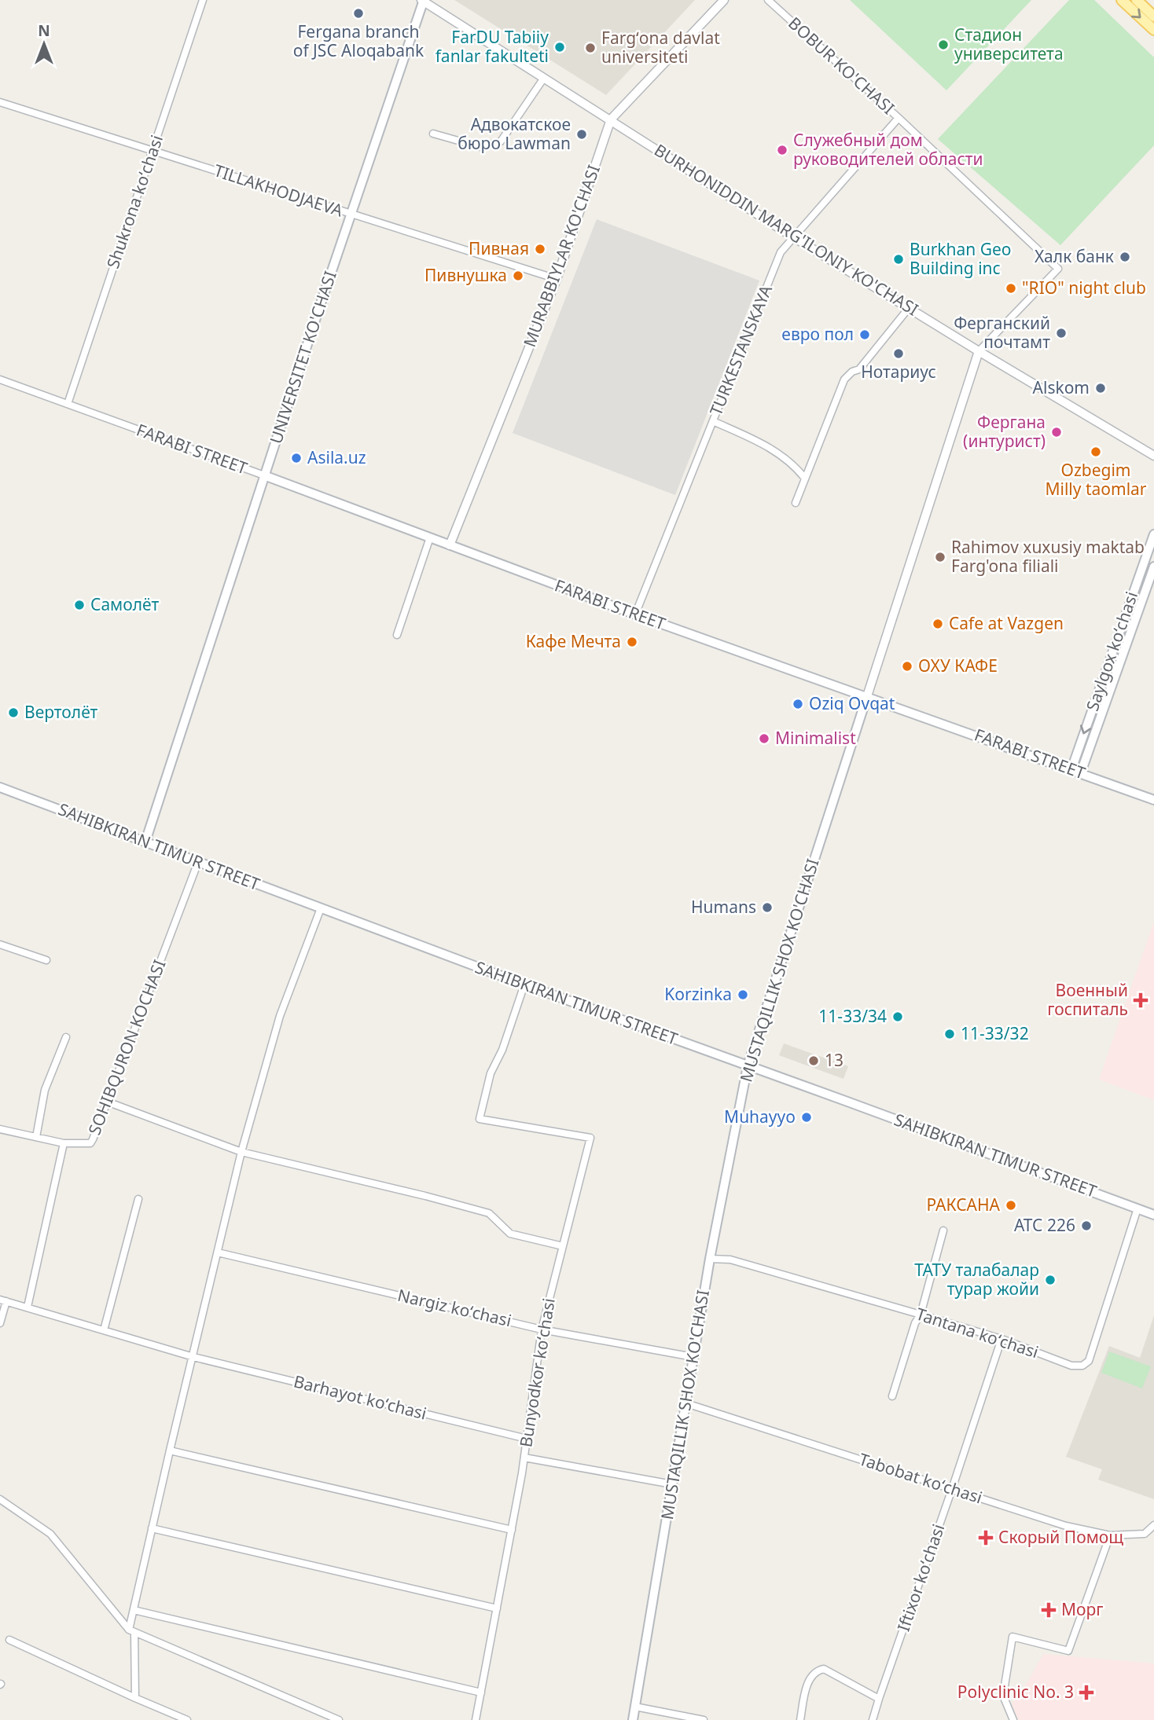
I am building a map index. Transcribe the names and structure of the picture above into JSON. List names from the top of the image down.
{
  "streets": {
    "main road": [
      "UNIVERSITET KO'CHASI",
      "FARABI STREET",
      "Saylgox koʻchasi",
      "SAHIBKIRAN TIMUR STREET",
      "MUSTAQILLIK SHOX KO'CHASI"
    ],
    "street": [
      "BOBUR KO'CHASI",
      "TILLAKHODJAEVA",
      "Shukrona koʻchasi",
      "BURHONIDDIN MARG'ILONIY KO'CHASI",
      "MURABBIYLAR KO'CHASI",
      "TURKESTANSKAYA",
      "SOHIBQURON KOCHASI",
      "Nargiz koʻchasi",
      "Tantana koʻchasi",
      "Bunyodkor koʻchasi",
      "Barhayot koʻchasi",
      "Tabobat koʻchasi",
      "Iftixor koʻchasi"
    ]
  },
  "crossings": [
    ["BOBUR KO'CHASI", "TURKESTANSKAYA"],
    ["BOBUR KO'CHASI", "MUSTAQILLIK SHOX KO'CHASI"],
    ["TILLAKHODJAEVA", "Shukrona koʻchasi"],
    ["TILLAKHODJAEVA", "MURABBIYLAR KO'CHASI"],
    ["TILLAKHODJAEVA", "UNIVERSITET KO'CHASI"],
    ["Shukrona koʻchasi", "FARABI STREET"],
    ["BURHONIDDIN MARG'ILONIY KO'CHASI", "MURABBIYLAR KO'CHASI"],
    ["BURHONIDDIN MARG'ILONIY KO'CHASI", "TURKESTANSKAYA"],
    ["BURHONIDDIN MARG'ILONIY KO'CHASI", "UNIVERSITET KO'CHASI"],
    ["BURHONIDDIN MARG'ILONIY KO'CHASI", "MUSTAQILLIK SHOX KO'CHASI"],
    ["MURABBIYLAR KO'CHASI", "FARABI STREET"],
    ["TURKESTANSKAYA", "FARABI STREET"],
    ["UNIVERSITET KO'CHASI", "FARABI STREET"],
    ["UNIVERSITET KO'CHASI", "SAHIBKIRAN TIMUR STREET"],
    ["FARABI STREET", "Saylgox koʻchasi"],
    ["FARABI STREET", "MUSTAQILLIK SHOX KO'CHASI"],
    ["SAHIBKIRAN TIMUR STREET", "MUSTAQILLIK SHOX KO'CHASI"],
    ["SAHIBKIRAN TIMUR STREET", "SOHIBQURON KOCHASI"],
    ["SAHIBKIRAN TIMUR STREET", "Tantana koʻchasi"],
    ["SAHIBKIRAN TIMUR STREET", "Bunyodkor koʻchasi"],
    ["MUSTAQILLIK SHOX KO'CHASI", "Nargiz koʻchasi"],
    ["MUSTAQILLIK SHOX KO'CHASI", "Tantana koʻchasi"],
    ["MUSTAQILLIK SHOX KO'CHASI", "Tabobat koʻchasi"],
    ["SOHIBQURON KOCHASI", "Barhayot koʻchasi"],
    ["Nargiz koʻchasi", "Bunyodkor koʻchasi"],
    ["Tantana koʻchasi", "Iftixor koʻchasi"],
    ["Bunyodkor koʻchasi", "Barhayot koʻchasi"],
    ["Tabobat koʻchasi", "Iftixor koʻchasi"]
  ],
  "places": {
    "other": [
      "Fergana branch of JSC Aloqabank",
      "Стадион университета",
      "FarDU Tabiiy fanlar fakulteti",
      "Fargʻona davlat universiteti",
      "Адвокатское бюро Lawman",
      "Служебный дом руководителей области",
      "Пивная",
      "Халк банк",
      "Burkhan Geo Building inc",
      "Пивнушка",
      "\"RIO\" night club",
      "Ферганский почтамт",
      "евро пол",
      "Нотариус",
      "Alskom",
      "Фергана (интурист)",
      "Ozbegim Milly taomlar",
      "Asila.uz",
      "Rahimov xuxusiy maktab Farg'ona filiali",
      "Самолёт",
      "Cafe at Vazgen",
      "Кафе Мечта",
      "ОХУ КАФЕ",
      "Oziq Ovqat",
      "Вертолёт",
      "Minimalist",
      "Humans",
      "Korzinka",
      "11-33/34",
      "11-33/32",
      "13",
      "Muhayyo",
      "РАКСАНА",
      "АТС 226",
      "ТАТУ талабалар турар жойи"
    ],
    "health": [
      "Военный госпиталь",
      "Скорый Помощ",
      "Морг",
      "Polyclinic No. 3"
    ]
  },
  "north": "top"
}
